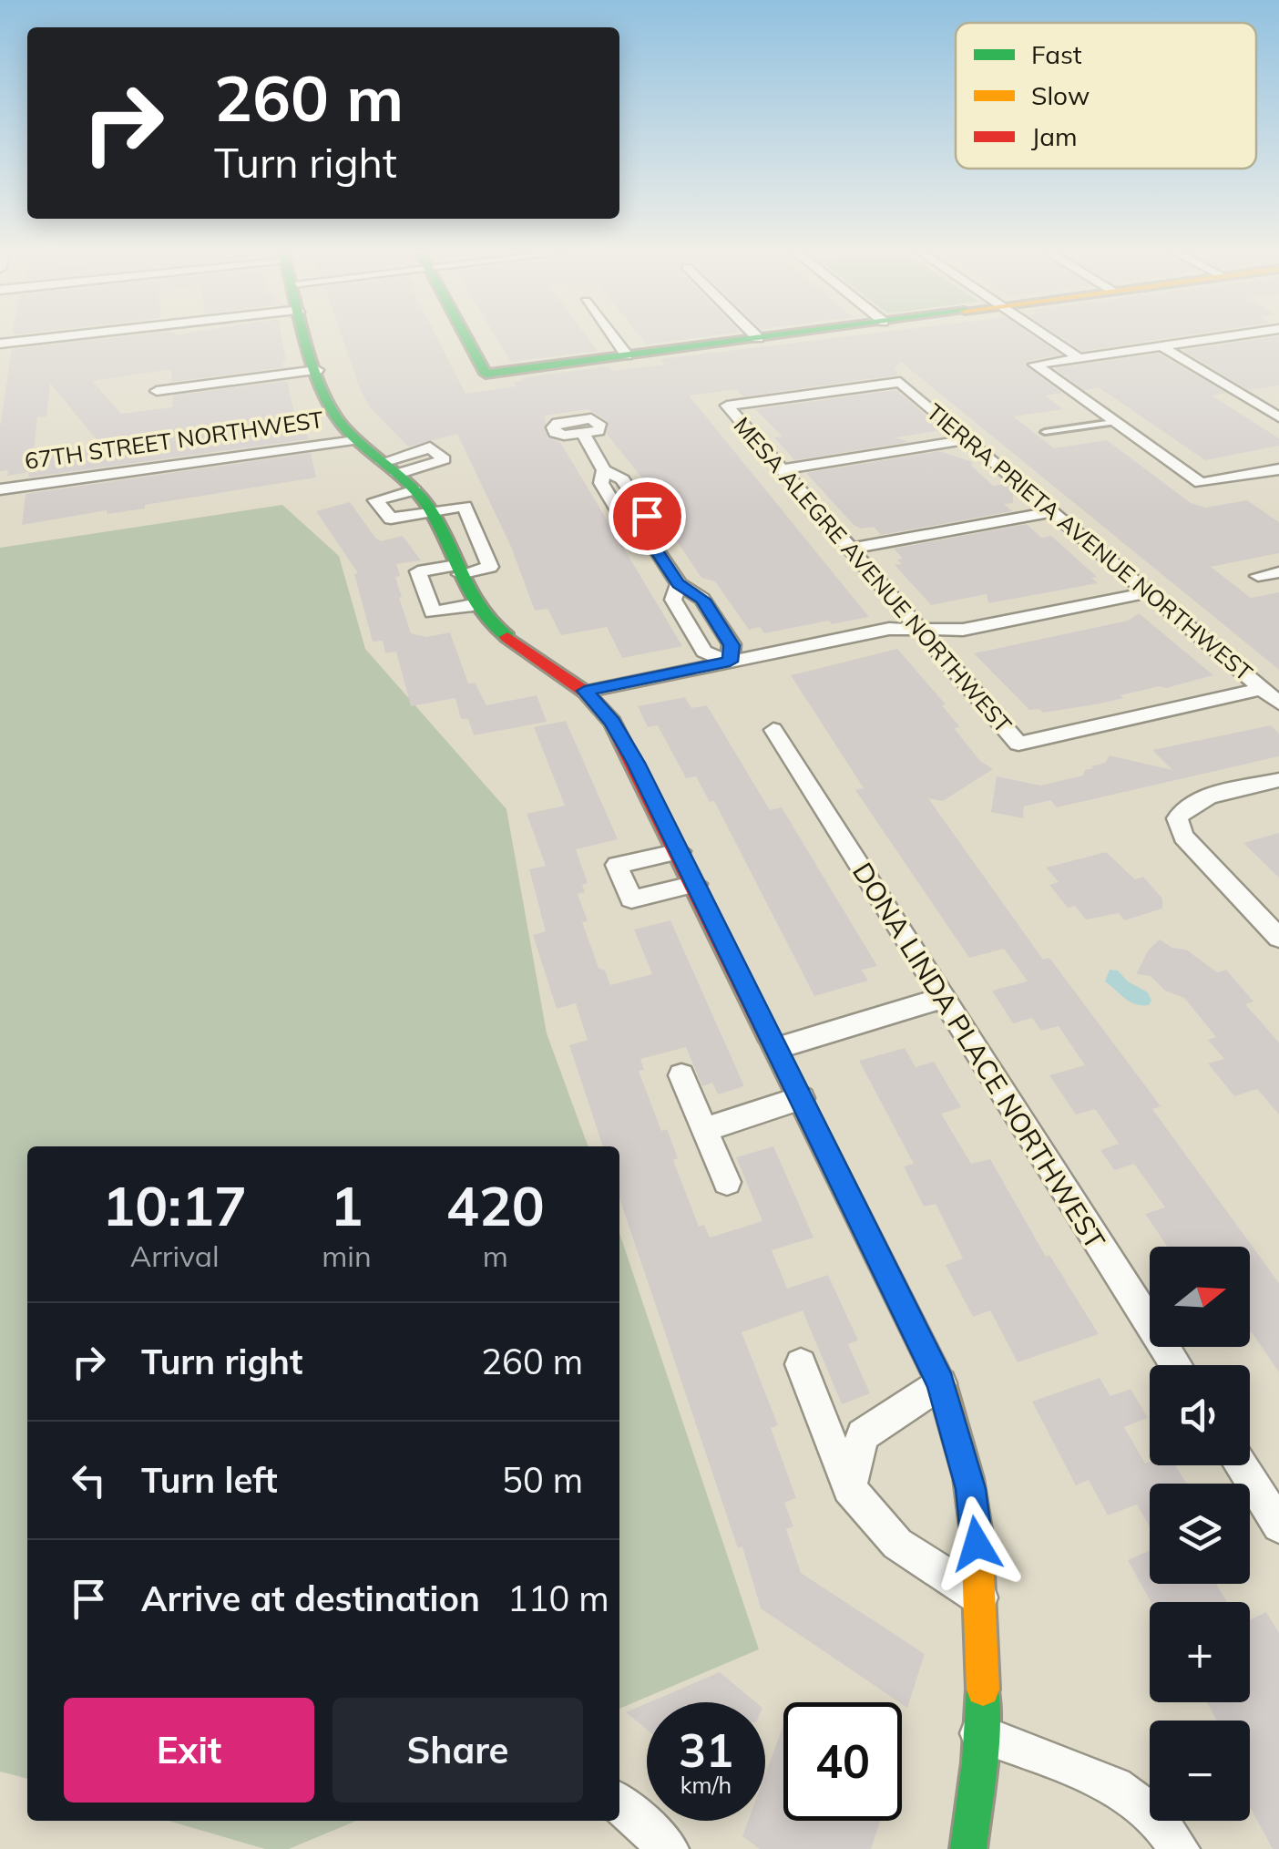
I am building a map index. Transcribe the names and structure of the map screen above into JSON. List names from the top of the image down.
{
  "streets": {
    "street": [
      "67TH STREET NORTHWEST",
      "TIERRA PRIETA AVENUE NORTHWEST",
      "MESA ALEGRE AVENUE NORTHWEST",
      "DONA LINDA PLACE NORTHWEST"
    ]
  },
  "crossings": [
    ["TIERRA PRIETA AVENUE NORTHWEST", "MESA ALEGRE AVENUE NORTHWEST"]
  ],
  "legend": ["Fast", "Slow", "Jam"],
  "north": "right",
  "page": {
    "turn": ["260 m", "Turn right"],
    "eta": [
      "10:17",
      "Arrival",
      "1",
      "min",
      "420",
      "m"
    ],
    "map_buttons": ["+", "−"],
    "list": [
      {
        "name": "Turn right",
        "value": "260 m"
      },
      {
        "name": "Turn left",
        "value": "50 m"
      },
      {
        "name": "Arrive at destination",
        "value": "110 m"
      }
    ],
    "buttons": ["Exit", "Share"],
    "speed": "31 km/h",
    "limit": "40"
  }
}
